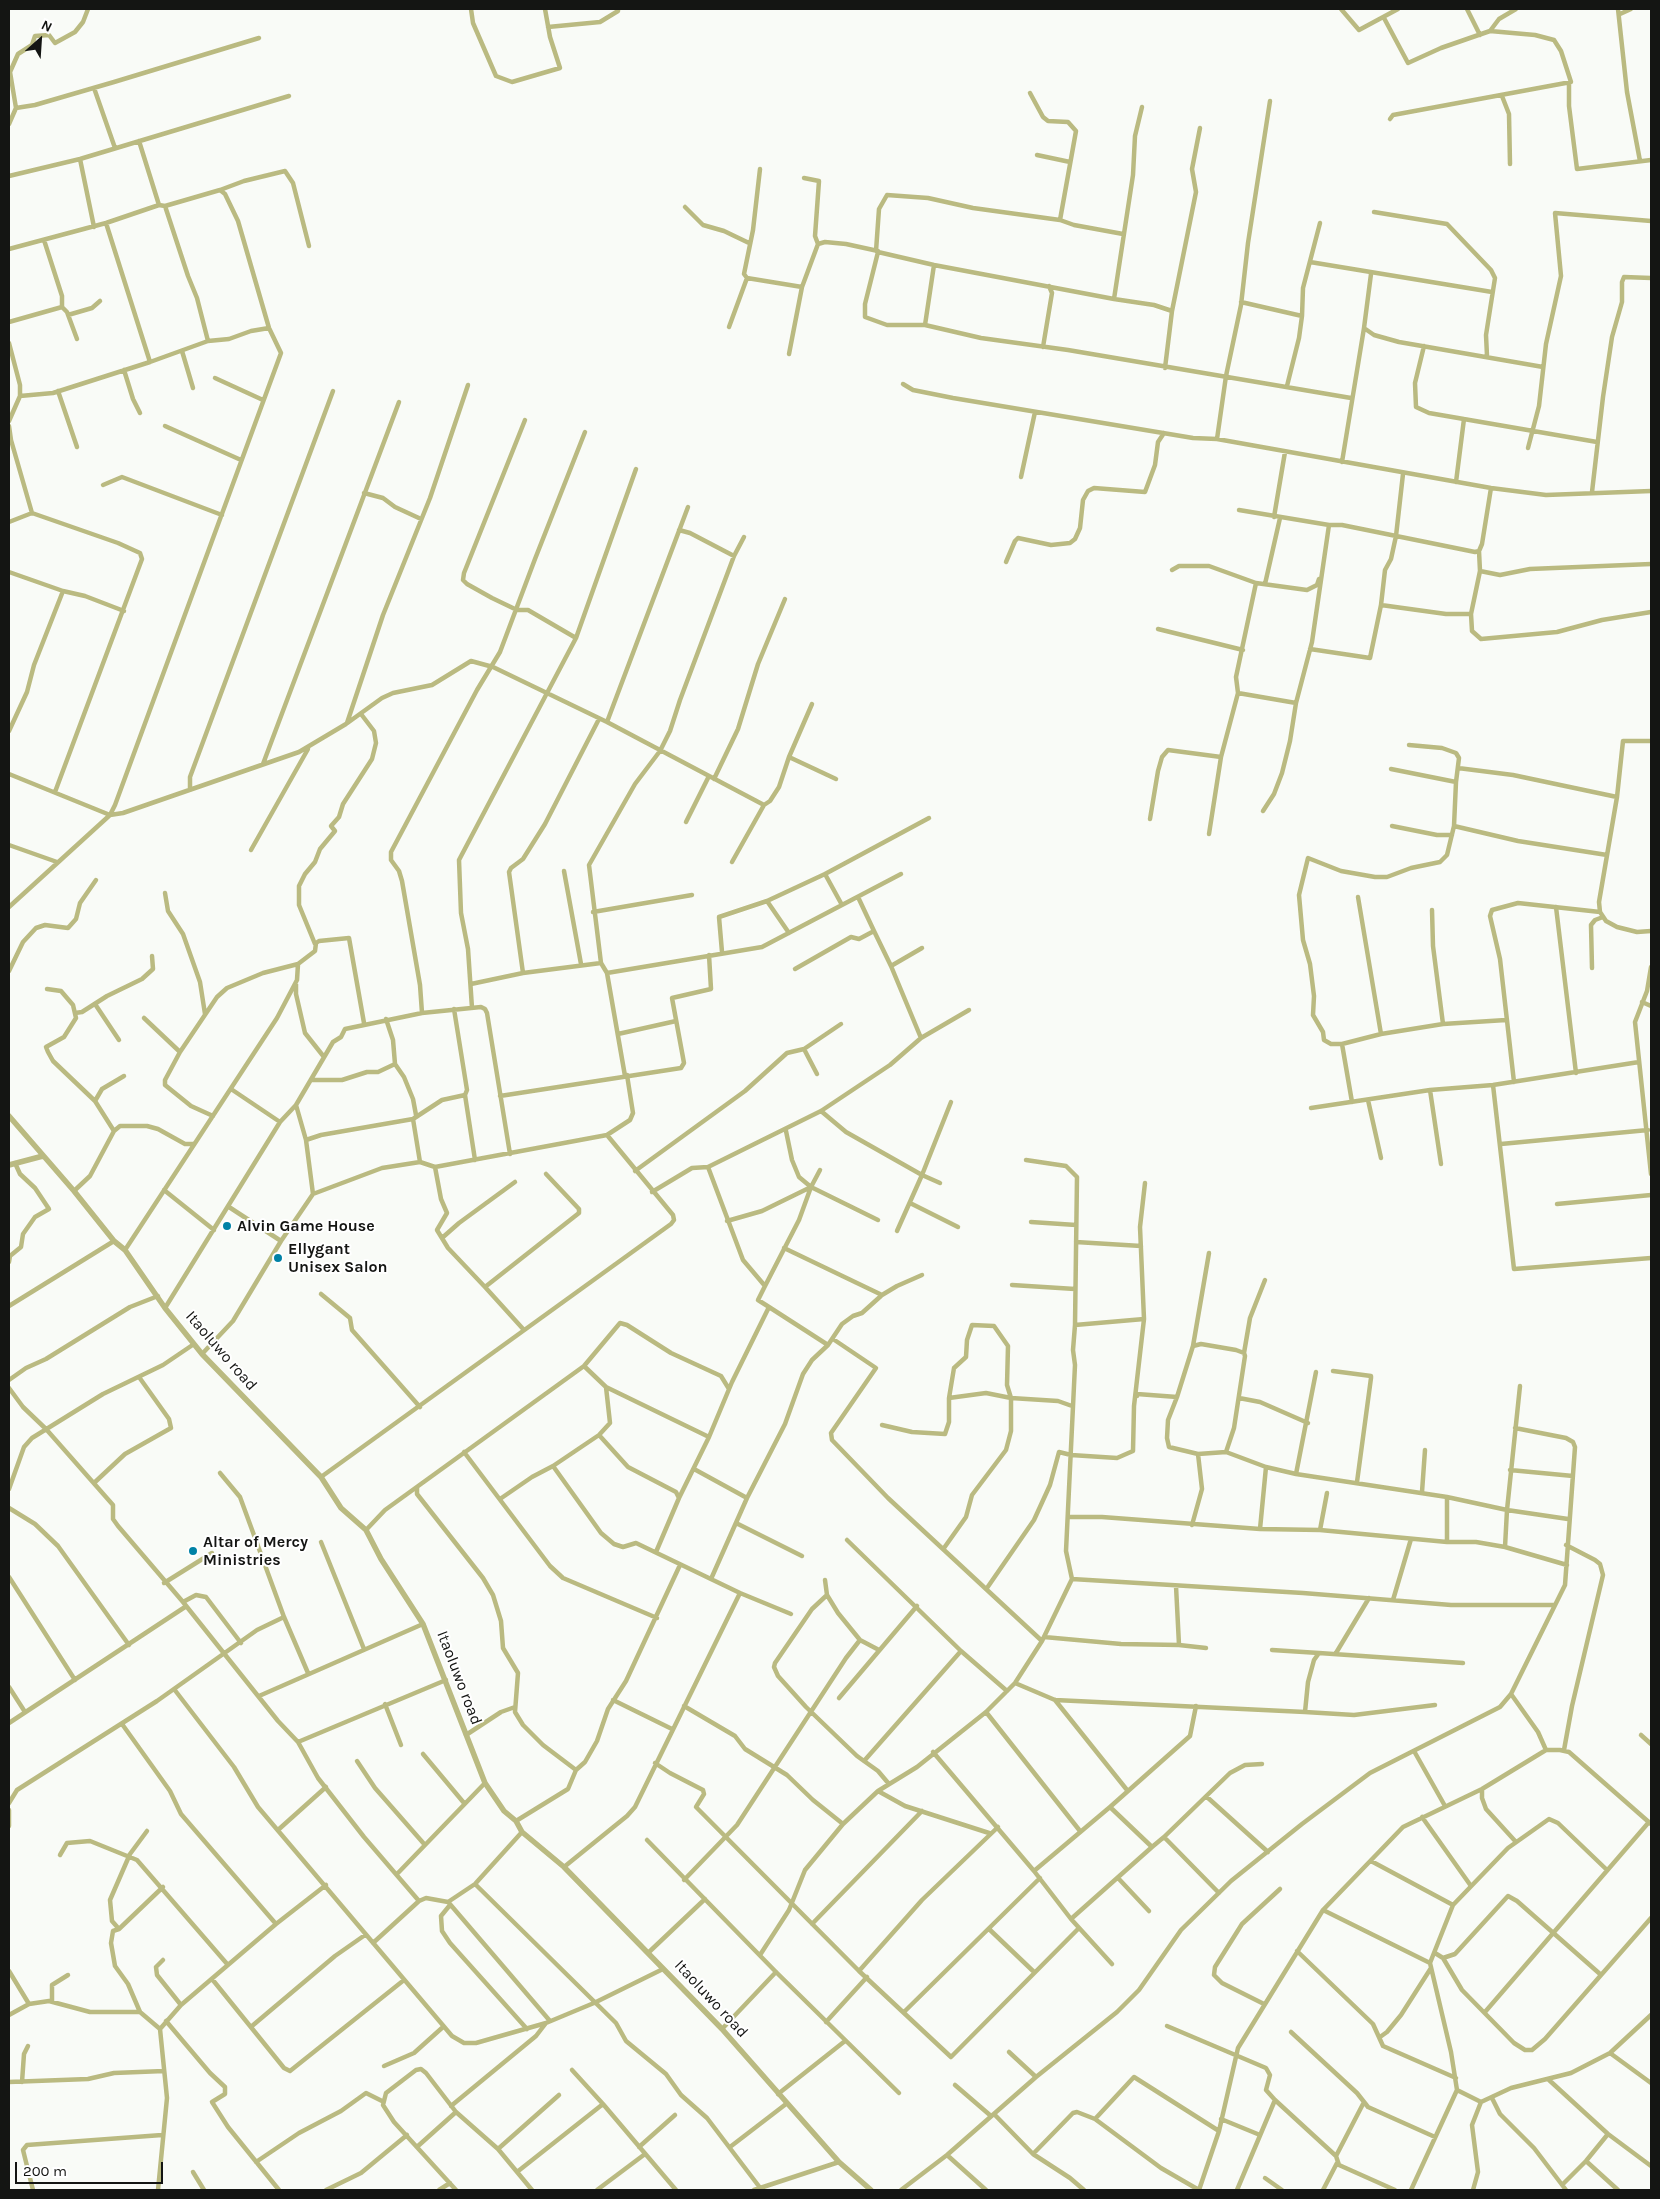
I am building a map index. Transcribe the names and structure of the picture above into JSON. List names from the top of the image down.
{
  "streets": {
    "street": ["Itaoluwo road"]
  },
  "places": ["Alvin Game House", "Ellygant Unisex Salon", "Altar of Mercy Ministries"],
  "scale_bar": "200 m",
  "north": "top right"
}
